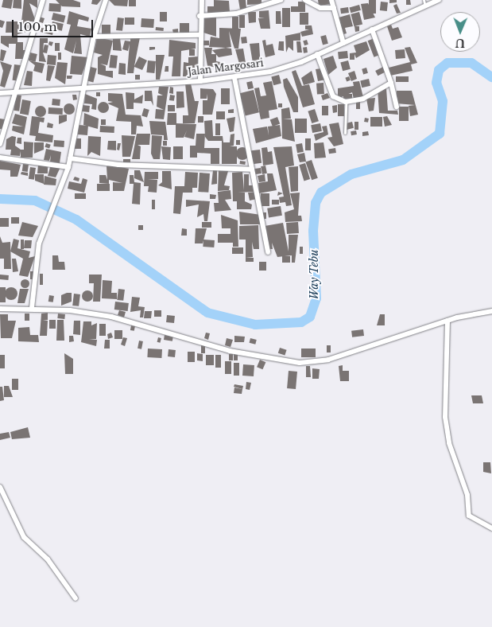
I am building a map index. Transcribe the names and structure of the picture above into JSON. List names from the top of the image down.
{
  "streets": {
    "street": ["Jalan Margosari"]
  },
  "water": ["Way Tebu"],
  "scale_bar": "100 m",
  "north": "bottom"
}
